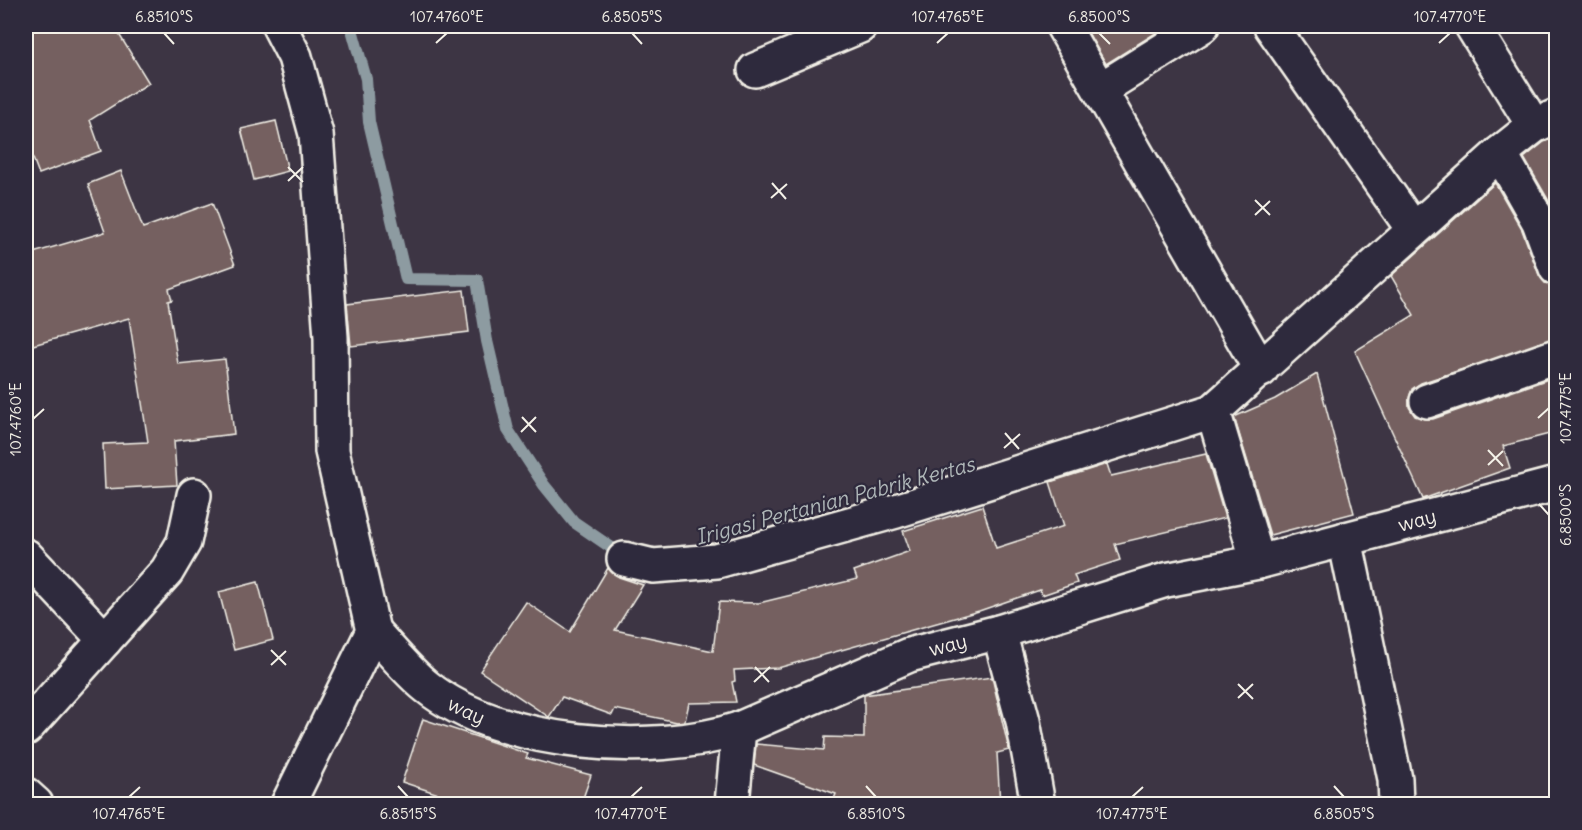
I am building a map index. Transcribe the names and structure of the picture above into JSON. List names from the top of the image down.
{
  "streets": {
    "street": ["way"]
  },
  "water": ["Irigasi Pertanian Pabrik Kertas"],
  "coordinates": [
    "6.8510°S",
    "107.4760°E",
    "6.8505°S",
    "107.4765°E",
    "6.8500°S",
    "107.4770°E",
    "107.4775°E",
    "6.8515°S"
  ]
}
